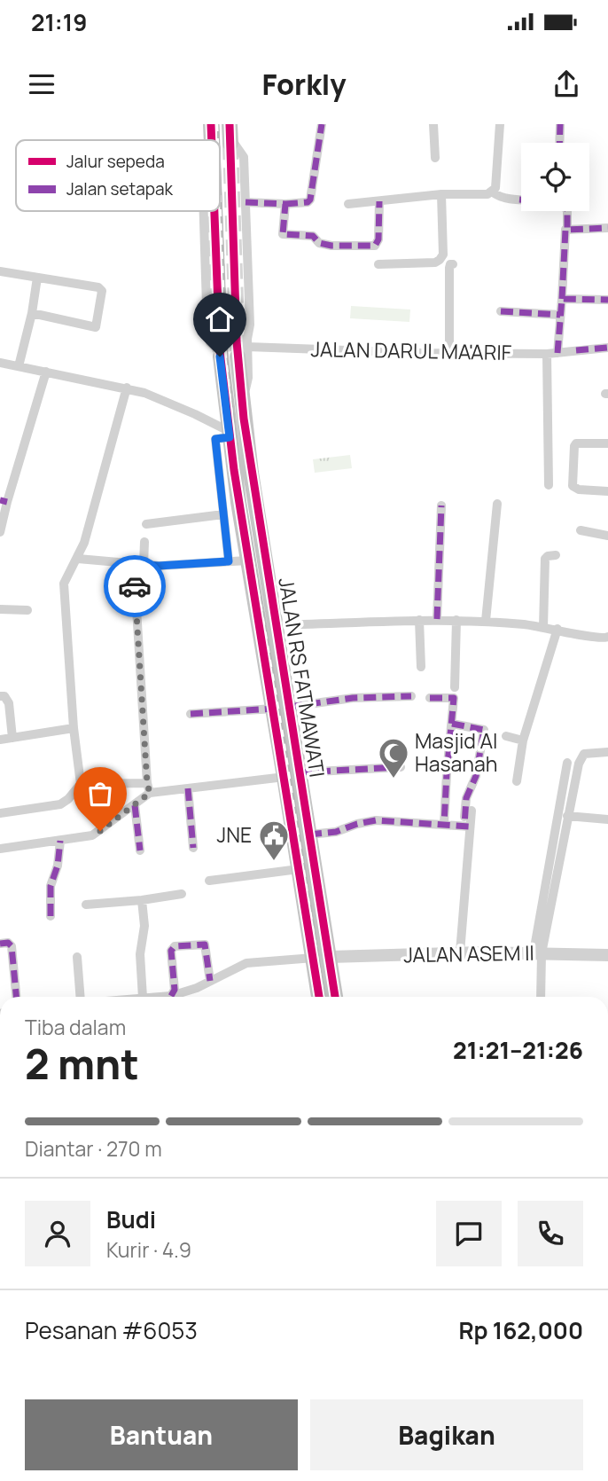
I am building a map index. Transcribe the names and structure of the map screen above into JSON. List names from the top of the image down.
{
  "streets": {
    "main road": ["JALAN RS FATMAWATI"],
    "street": ["JALAN DARUL MA'ARIF", "JALAN ASEM II"]
  },
  "crossings": [
    ["JALAN DARUL MA'ARIF", "JALAN RS FATMAWATI"],
    ["JALAN RS FATMAWATI", "JALAN ASEM II"]
  ],
  "places": {
    "mosque": ["Masjid Al Hasanah"],
    "public building": ["JNE"]
  },
  "legend": ["Jalur sepeda", "Jalan setapak"],
  "page": {
    "status": "21:19",
    "header": "Forkly",
    "heading": ["2 mnt", "Tiba dalam", "21:21–21:26"],
    "panel": [
      "Budi",
      "Kurir · 4.9",
      "Pesanan #6053",
      "Rp 162,000"
    ],
    "bar": "Diantar · 270 m",
    "buttons": ["Bantuan", "Bagikan"]
  }
}
